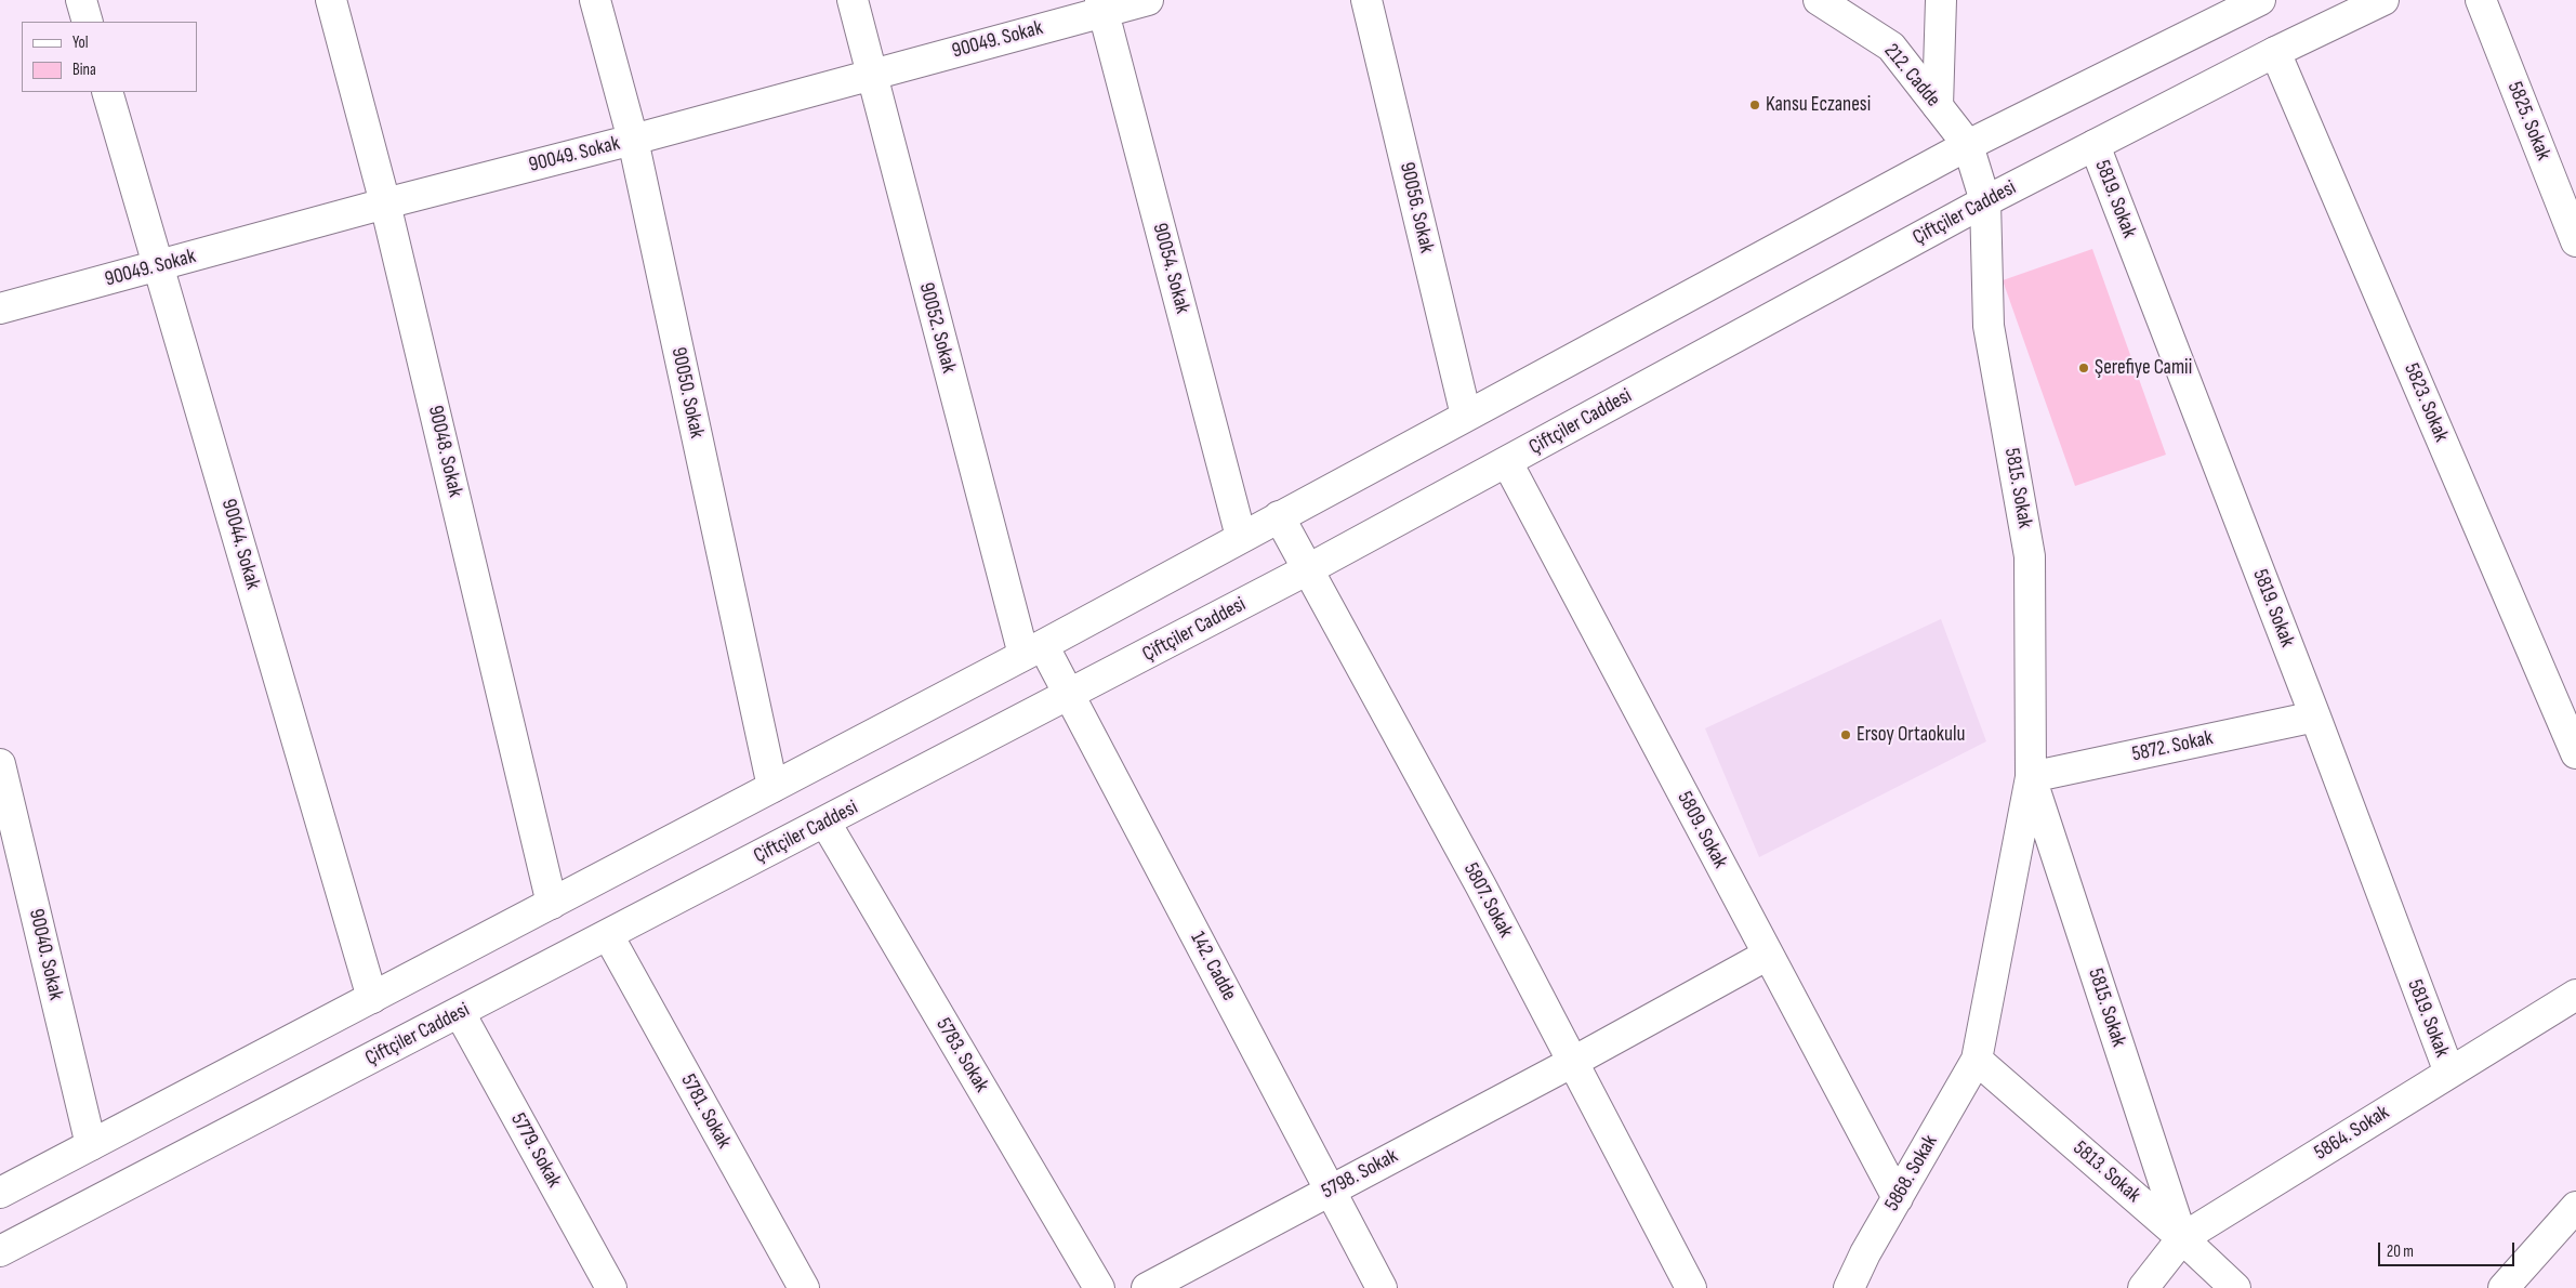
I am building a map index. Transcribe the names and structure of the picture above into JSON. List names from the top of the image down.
{
  "streets": {
    "street": [
      "90049. Sokak",
      "212. Cadde",
      "5825. Sokak",
      "5819. Sokak",
      "90056. Sokak",
      "Çiftçiler Caddesi",
      "90054. Sokak",
      "90052. Sokak",
      "90050. Sokak",
      "5823. Sokak",
      "90048. Sokak",
      "5815. Sokak",
      "90044. Sokak",
      "5872. Sokak",
      "5809. Sokak",
      "5807. Sokak",
      "90040. Sokak",
      "142. Cadde",
      "5783. Sokak",
      "5781. Sokak",
      "5864. Sokak",
      "5779. Sokak",
      "5813. Sokak",
      "5868. Sokak",
      "5798. Sokak"
    ]
  },
  "crossings": [
    ["90049. Sokak", "90054. Sokak"],
    ["90049. Sokak", "90052. Sokak"],
    ["90049. Sokak", "90050. Sokak"],
    ["90049. Sokak", "90048. Sokak"],
    ["90049. Sokak", "90044. Sokak"],
    ["212. Cadde", "5815. Sokak"],
    ["5819. Sokak", "Çiftçiler Caddesi"],
    ["5819. Sokak", "5872. Sokak"],
    ["5819. Sokak", "5864. Sokak"],
    ["Çiftçiler Caddesi", "5823. Sokak"],
    ["Çiftçiler Caddesi", "5815. Sokak"],
    ["Çiftçiler Caddesi", "5809. Sokak"],
    ["Çiftçiler Caddesi", "5807. Sokak"],
    ["Çiftçiler Caddesi", "142. Cadde"],
    ["Çiftçiler Caddesi", "5783. Sokak"],
    ["Çiftçiler Caddesi", "5781. Sokak"],
    ["Çiftçiler Caddesi", "5779. Sokak"],
    ["90052. Sokak", "142. Cadde"],
    ["5815. Sokak", "5872. Sokak"],
    ["5815. Sokak", "5864. Sokak"],
    ["5815. Sokak", "5813. Sokak"],
    ["5815. Sokak", "5868. Sokak"],
    ["5809. Sokak", "5868. Sokak"],
    ["5809. Sokak", "5798. Sokak"],
    ["5807. Sokak", "5798. Sokak"],
    ["142. Cadde", "5798. Sokak"],
    ["5864. Sokak", "5813. Sokak"],
    ["5813. Sokak", "5868. Sokak"]
  ],
  "places": ["Kansu Eczanesi", "Şerefiye Camii", "Ersoy Ortaokulu"],
  "legend": ["Yol", "Bina"],
  "scale_bar": "20 m"
}
